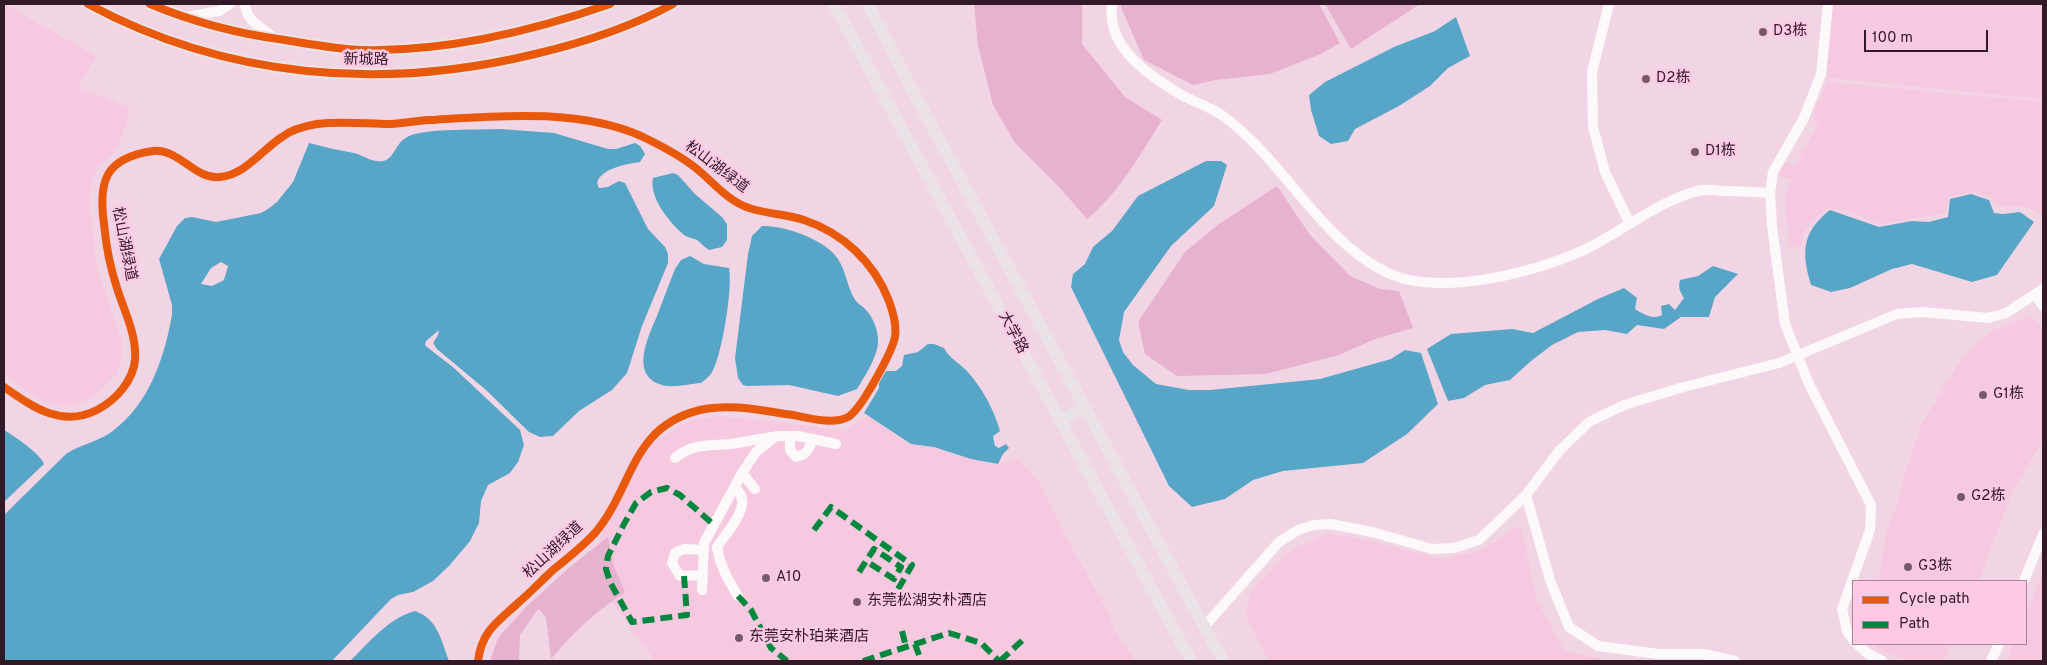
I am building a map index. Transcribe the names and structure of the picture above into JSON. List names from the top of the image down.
{
  "streets": {
    "main road": ["新城路", "大学路"],
    "cycle path": ["松山湖绿道"]
  },
  "places": [
    "D3栋",
    "D2栋",
    "D1栋",
    "G1栋",
    "G2栋",
    "G3栋",
    "A10",
    "东莞松湖安朴酒店",
    "东莞安朴珀莱酒店"
  ],
  "legend": ["Cycle path", "Path"],
  "scale_bar": "100 m"
}
